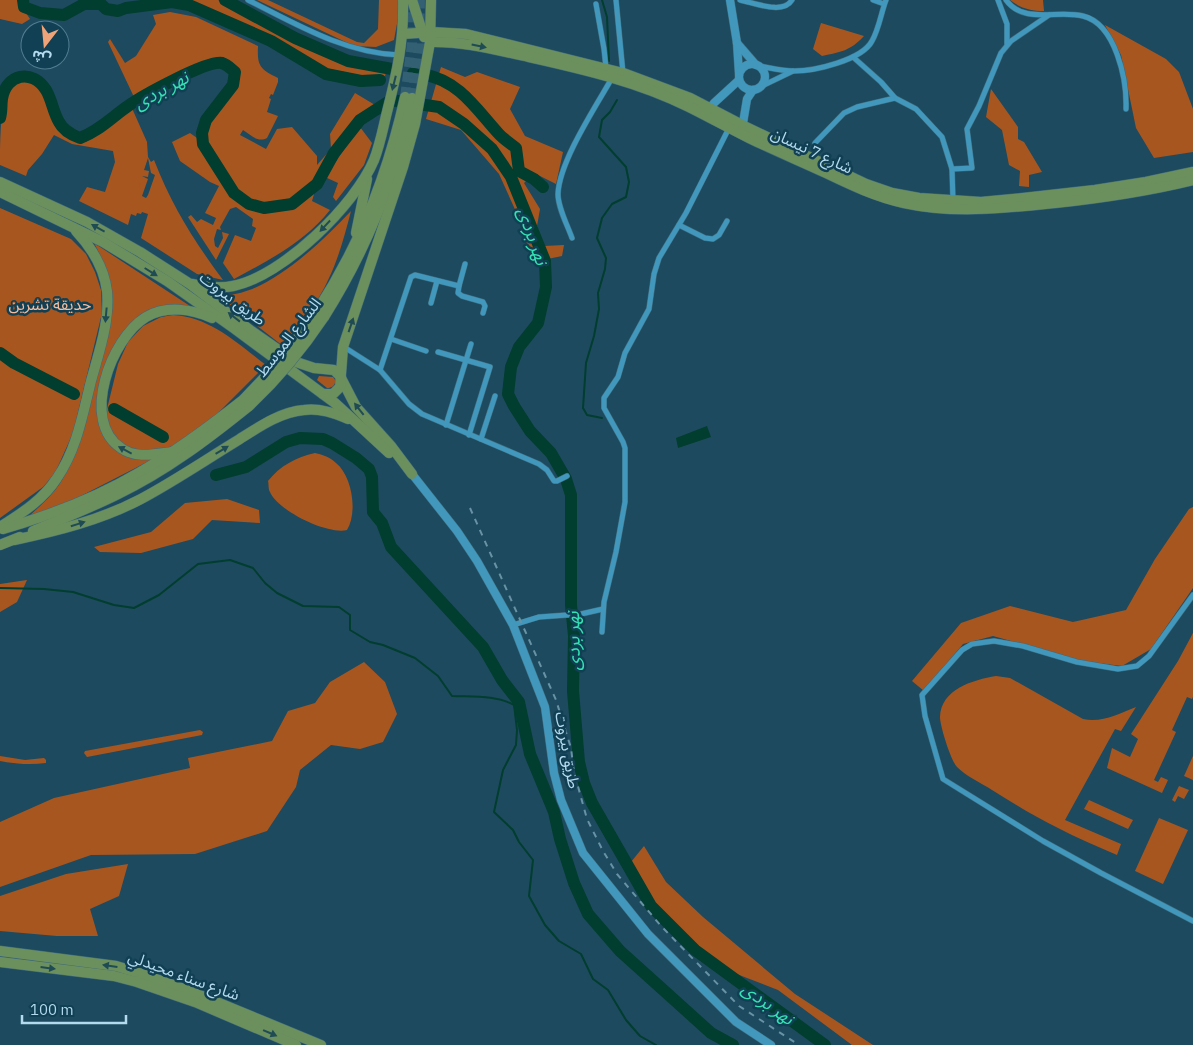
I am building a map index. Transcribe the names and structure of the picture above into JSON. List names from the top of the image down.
{
  "streets": {
    "main road": [
      "شارع 7 نيسان",
      "طريق بيروت",
      "الشارع الموسط",
      "شارع سناء محيدلي"
    ]
  },
  "crossings": [
    ["شارع 7 نيسان", "الشارع الموسط"],
    ["طريق بيروت", "الشارع الموسط"]
  ],
  "water": ["نهر بردى"],
  "parks": ["حديقة تشرين"],
  "scale_bar": "100 m",
  "north": "bottom"
}
